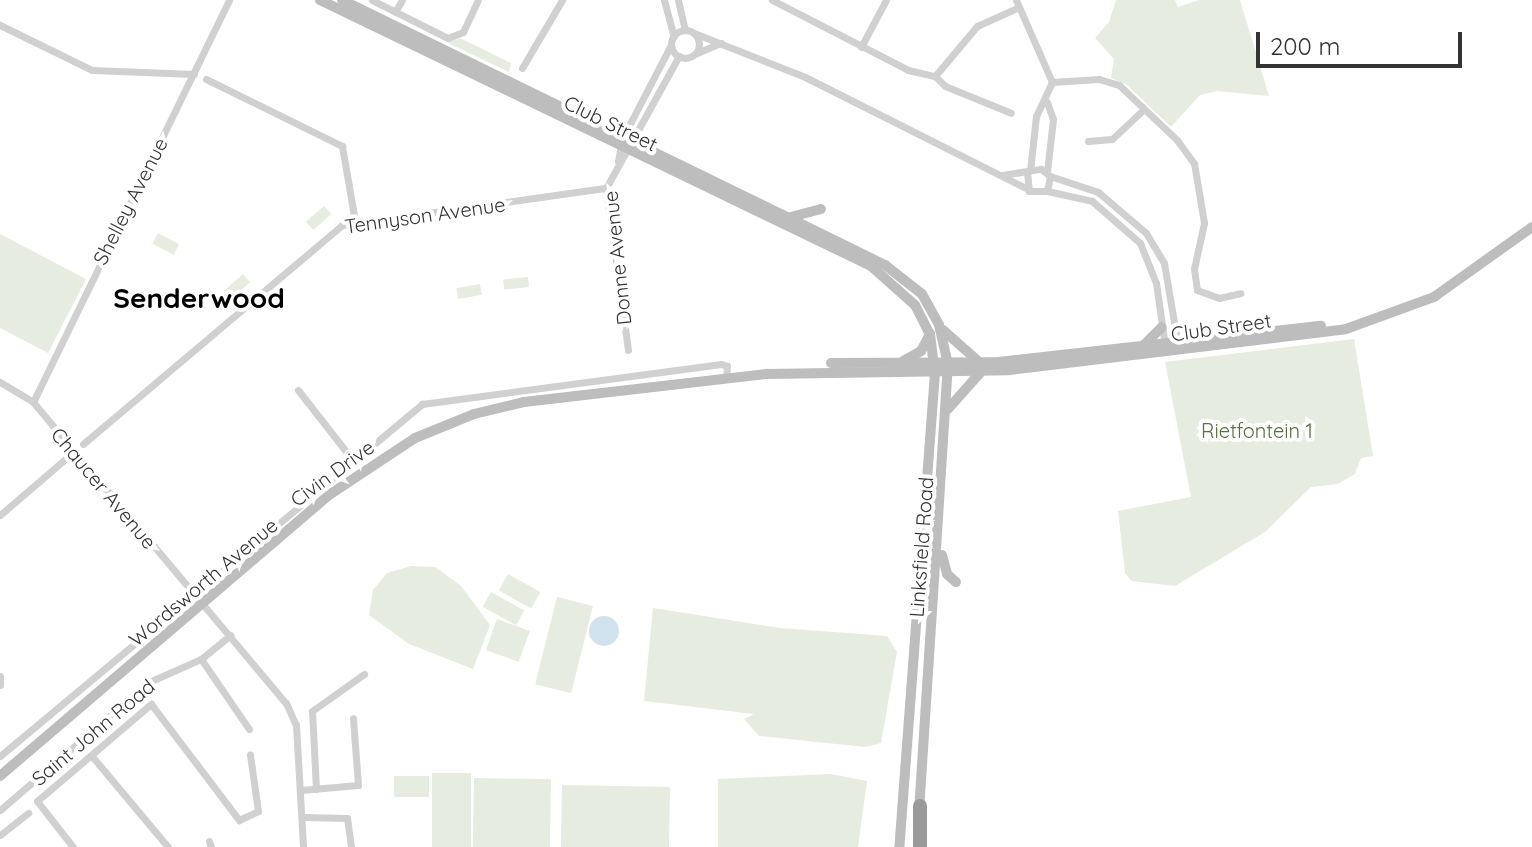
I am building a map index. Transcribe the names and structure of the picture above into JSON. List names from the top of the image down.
{
  "streets": {
    "main road": ["Club Street", "Civin Drive", "Linksfield Road"],
    "street": [
      "Shelley Avenue",
      "Tennyson Avenue",
      "Donne Avenue",
      "Chaucer Avenue",
      "Wordsworth Avenue",
      "Saint John Road"
    ]
  },
  "crossings": [
    ["Club Street", "Donne Avenue"],
    ["Club Street", "Civin Drive"],
    ["Club Street", "Linksfield Road"],
    ["Shelley Avenue", "Chaucer Avenue"],
    ["Tennyson Avenue", "Donne Avenue"],
    ["Civin Drive", "Chaucer Avenue"],
    ["Civin Drive", "Linksfield Road"],
    ["Civin Drive", "Wordsworth Avenue"],
    ["Chaucer Avenue", "Wordsworth Avenue"],
    ["Chaucer Avenue", "Saint John Road"]
  ],
  "districts": ["Senderwood"],
  "parks": ["Rietfontein 1"],
  "scale_bar": "200 m"
}
